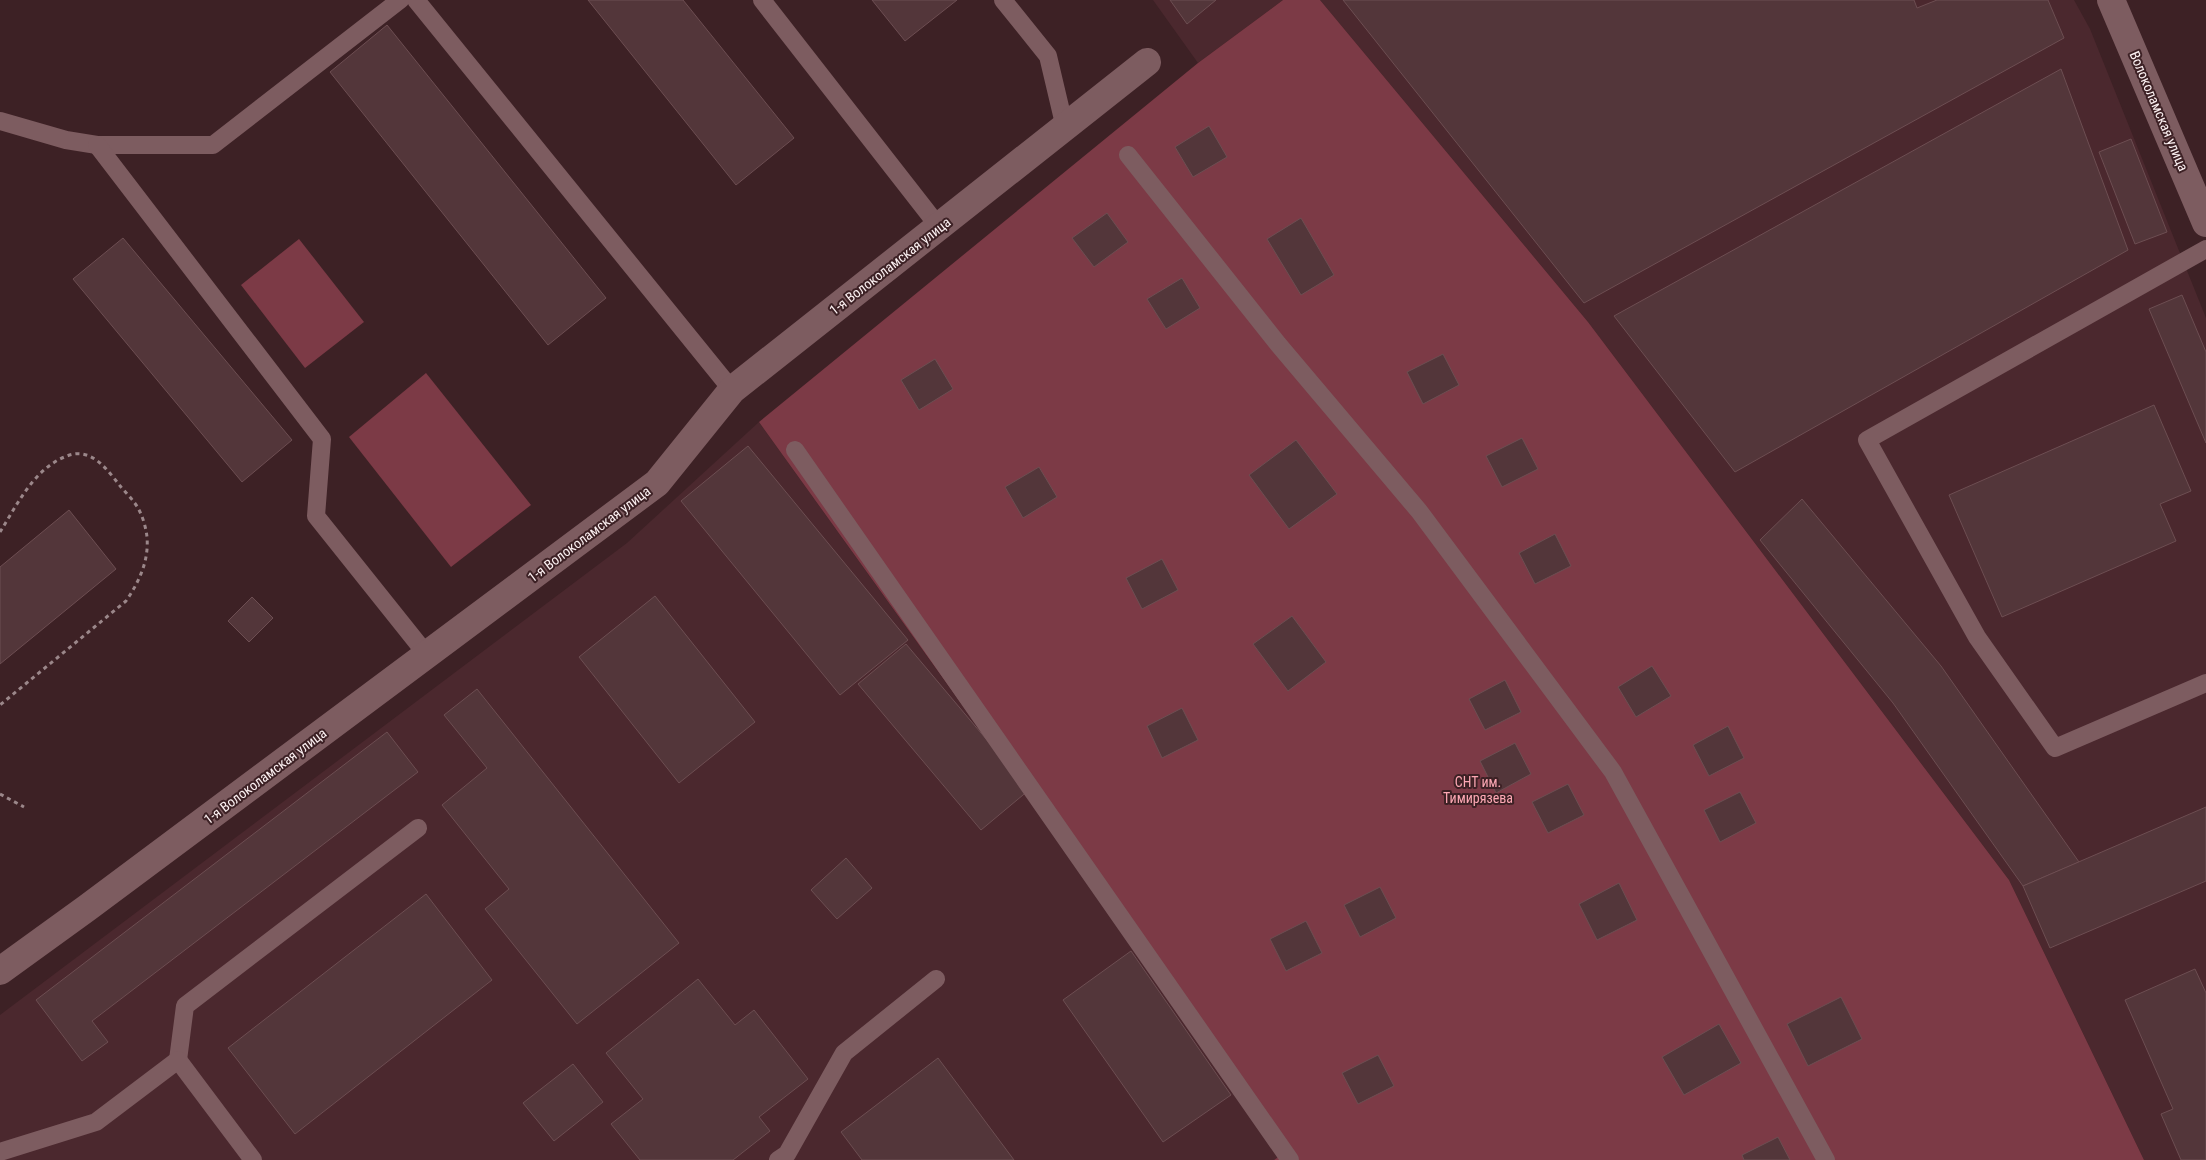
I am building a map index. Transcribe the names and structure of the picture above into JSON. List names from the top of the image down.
{
  "streets": {
    "street": ["Волоколамская улица", "1-я Волоколамская улица"]
  },
  "parks": ["СНТ им. Тимирязева"]
}
